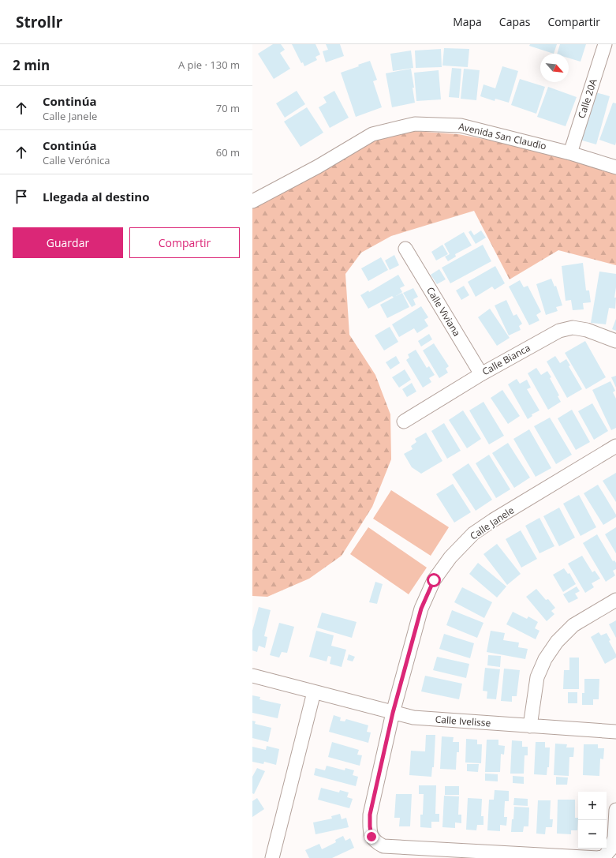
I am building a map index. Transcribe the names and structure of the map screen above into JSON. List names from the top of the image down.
{
  "streets": {
    "street": [
      "Calle 20A",
      "Avenida San Claudio",
      "Calle Viviana",
      "Calle Bianca",
      "Calle Janele",
      "Calle Ivelisse"
    ]
  },
  "crossings": [
    ["Calle 20A", "Avenida San Claudio"],
    ["Calle Viviana", "Calle Bianca"],
    ["Calle Janele", "Calle Ivelisse"]
  ],
  "north": "bottom right",
  "page": {
    "header": "Strollr",
    "nav": ["Mapa", "Capas", "Compartir"],
    "heading": ["2 min", "A pie · 130 m"],
    "list": [
      ["Continúa", "Calle Janele", "70 m"],
      ["Continúa", "Calle Verónica", "60 m"],
      "Llegada al destino"
    ],
    "buttons": ["Guardar", "Compartir"],
    "map_buttons": ["+", "−"]
  }
}
